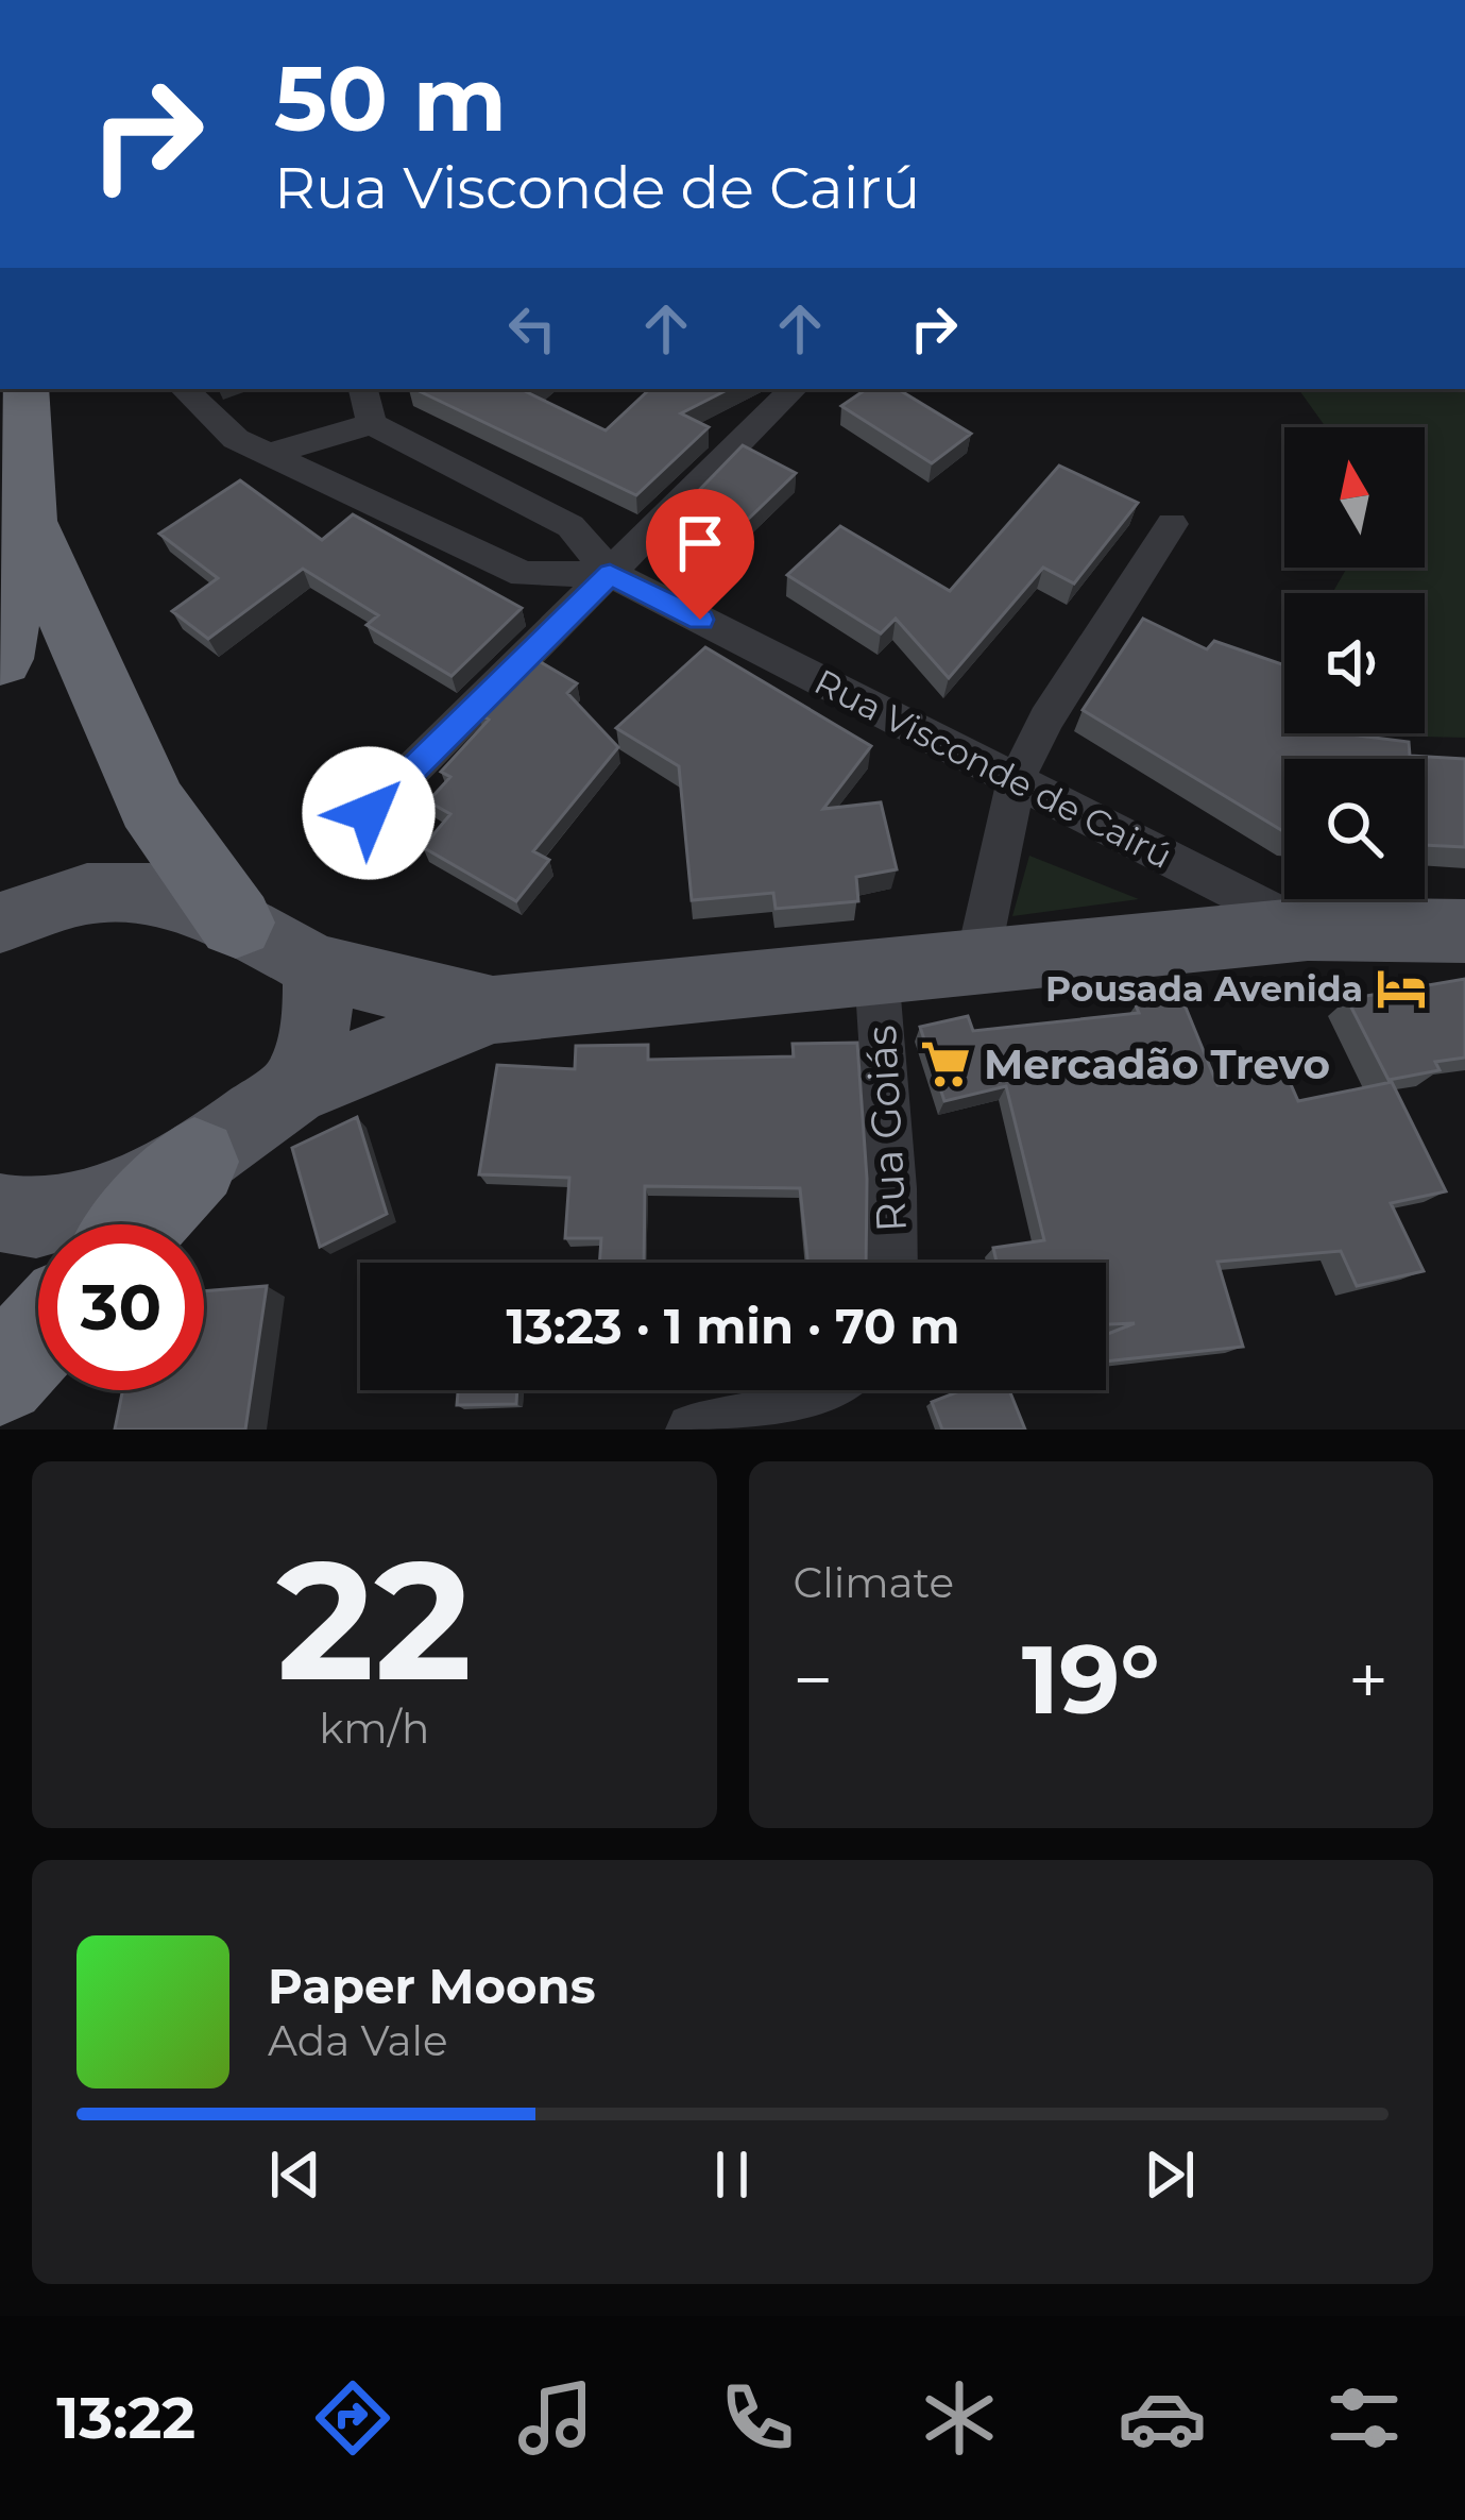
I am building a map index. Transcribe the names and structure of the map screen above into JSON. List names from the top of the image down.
{
  "streets": {
    "street": ["Rua Visconde de Cairú", "Rua Goiás"]
  },
  "places": {
    "hotel": ["Pousada Avenida"],
    "supermarket": ["Mercadão Trevo"]
  },
  "north": "top",
  "page": {
    "turn": ["50 m", "Rua Visconde de Cairú"],
    "limit": "30",
    "trip": "13:23 · 1 min · 70 m",
    "tile": [
      ["22", "km/h"],
      "Climate"
    ],
    "heat": ["−", "19°", "+"],
    "song": ["Paper Moons", "Ada Vale"],
    "tabs": "13:22"
  }
}
